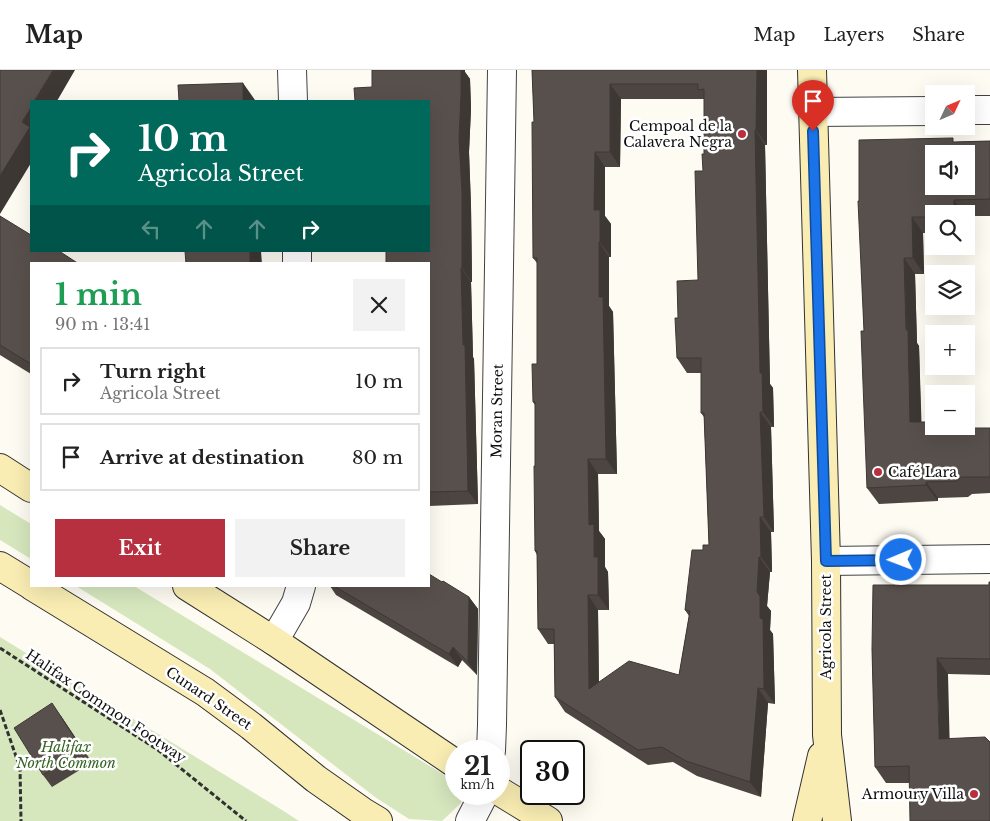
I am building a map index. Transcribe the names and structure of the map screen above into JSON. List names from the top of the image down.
{
  "streets": {
    "main road": ["Agricola Street", "Cunard Street"],
    "street": ["Moran Street"],
    "path": ["Halifax Common Footway"]
  },
  "parks": ["Halifax North Common"],
  "places": ["Cempoal de la Calavera Negra", "Café Lara", "Armoury Villa"],
  "north": "top right",
  "page": {
    "header": "Map",
    "nav": ["Map", "Layers", "Share"],
    "map_buttons": ["+", "−"],
    "turn": ["10 m", "Agricola Street"],
    "heading": ["1 min", "90 m · 13:41"],
    "list": [
      {
        "name": "Turn right",
        "note": "Agricola Street",
        "value": "10 m"
      },
      {
        "name": "Arrive at destination",
        "value": "80 m"
      }
    ],
    "buttons": ["Exit", "Share"],
    "speed": "21 km/h",
    "limit": "30"
  }
}
